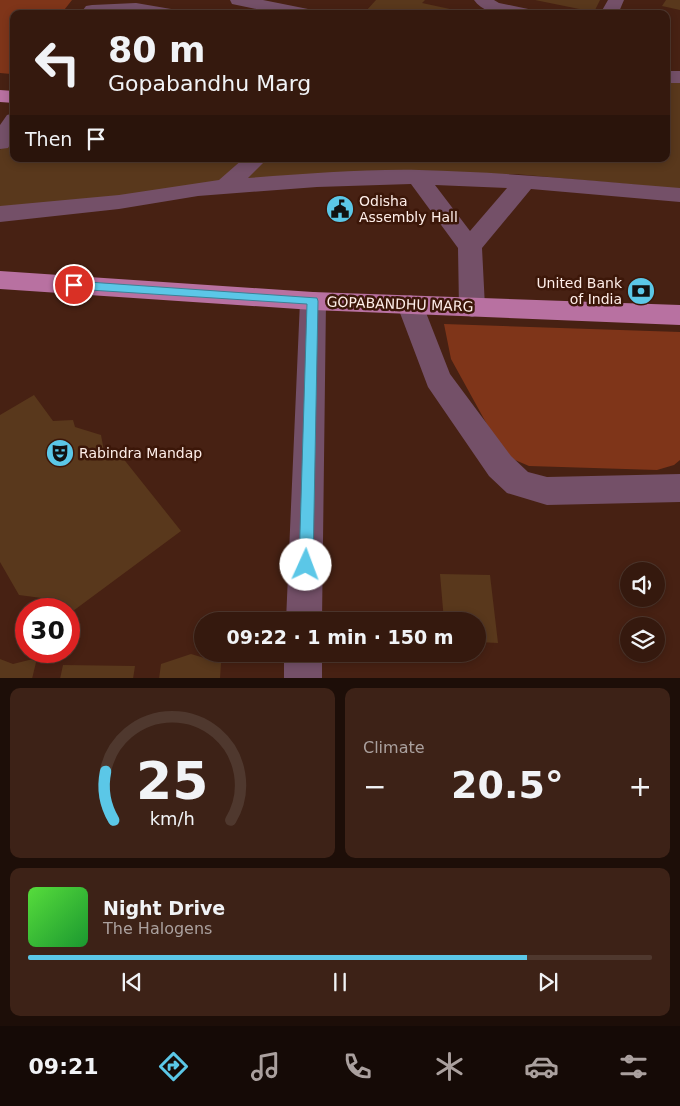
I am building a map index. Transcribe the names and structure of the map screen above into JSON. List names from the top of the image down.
{
  "streets": {
    "main road": ["GOPABANDHU MARG"]
  },
  "places": {
    "public building": ["Odisha Assembly Hall"],
    "bank": ["United Bank of India"],
    "theatre": ["Rabindra Mandap"]
  },
  "page": {
    "turn": ["80 m", "Gopabandhu Marg"],
    "then": "Then",
    "limit": "30",
    "trip": "09:22 · 1 min · 150 m",
    "tile": "Climate",
    "heat": ["−", "20.5°", "+"],
    "song": ["Night Drive", "The Halogens"],
    "tabs": "09:21",
    "gauge": ["25", "km/h"]
  }
}
